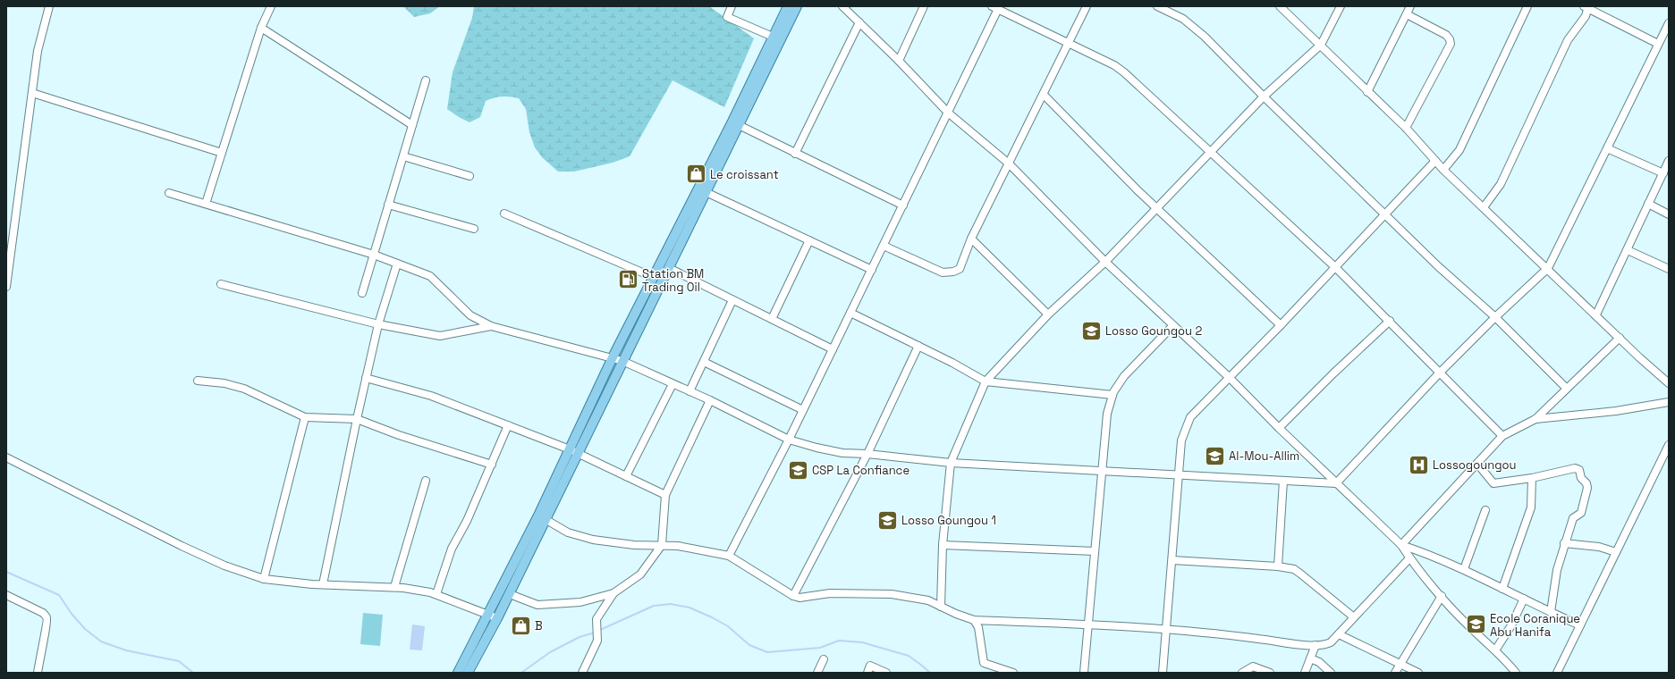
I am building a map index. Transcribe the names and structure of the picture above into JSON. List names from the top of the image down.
{
  "places": {
    "shop": ["Le croissant", "B"],
    "fuel station": ["Station BM Trading Oil"],
    "school or university": [
      "Losso Goungou 2",
      "Al-Mou-Allim",
      "CSP La Confiance",
      "Losso Goungou 1",
      "Ecole Coranique Abu Hanifa"
    ],
    "hospital": ["Lossogoungou"]
  }
}
